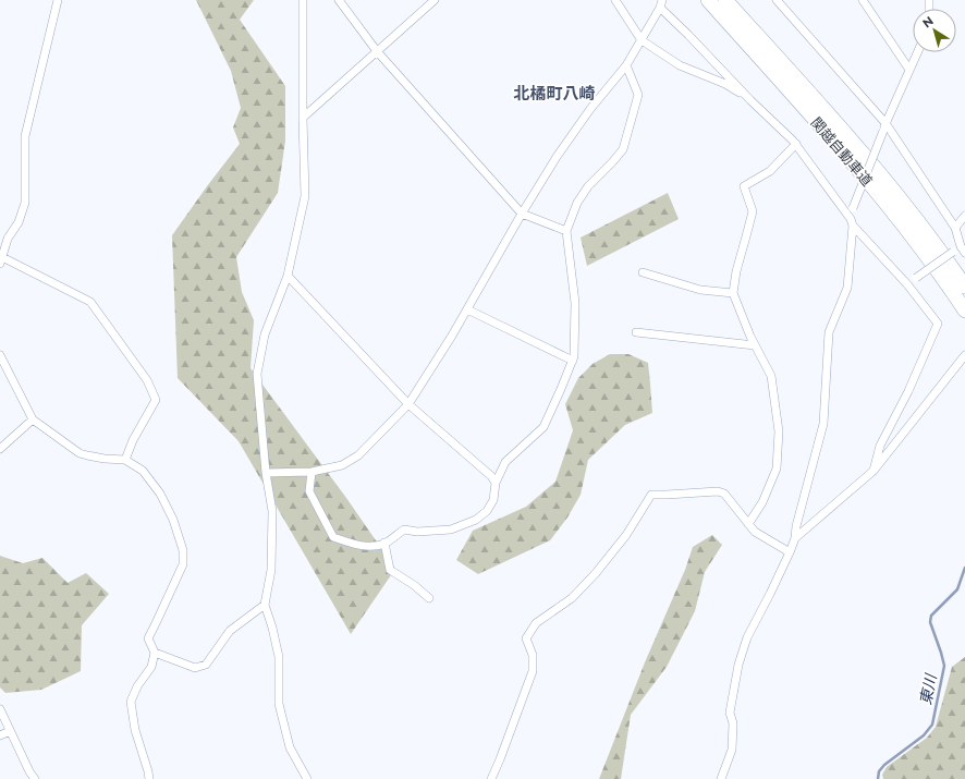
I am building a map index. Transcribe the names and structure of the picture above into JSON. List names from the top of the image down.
{
  "streets": {
    "highway": ["関越自動車道"]
  },
  "districts": ["北橘町八崎"],
  "water": ["東川"],
  "north": "top left"
}
